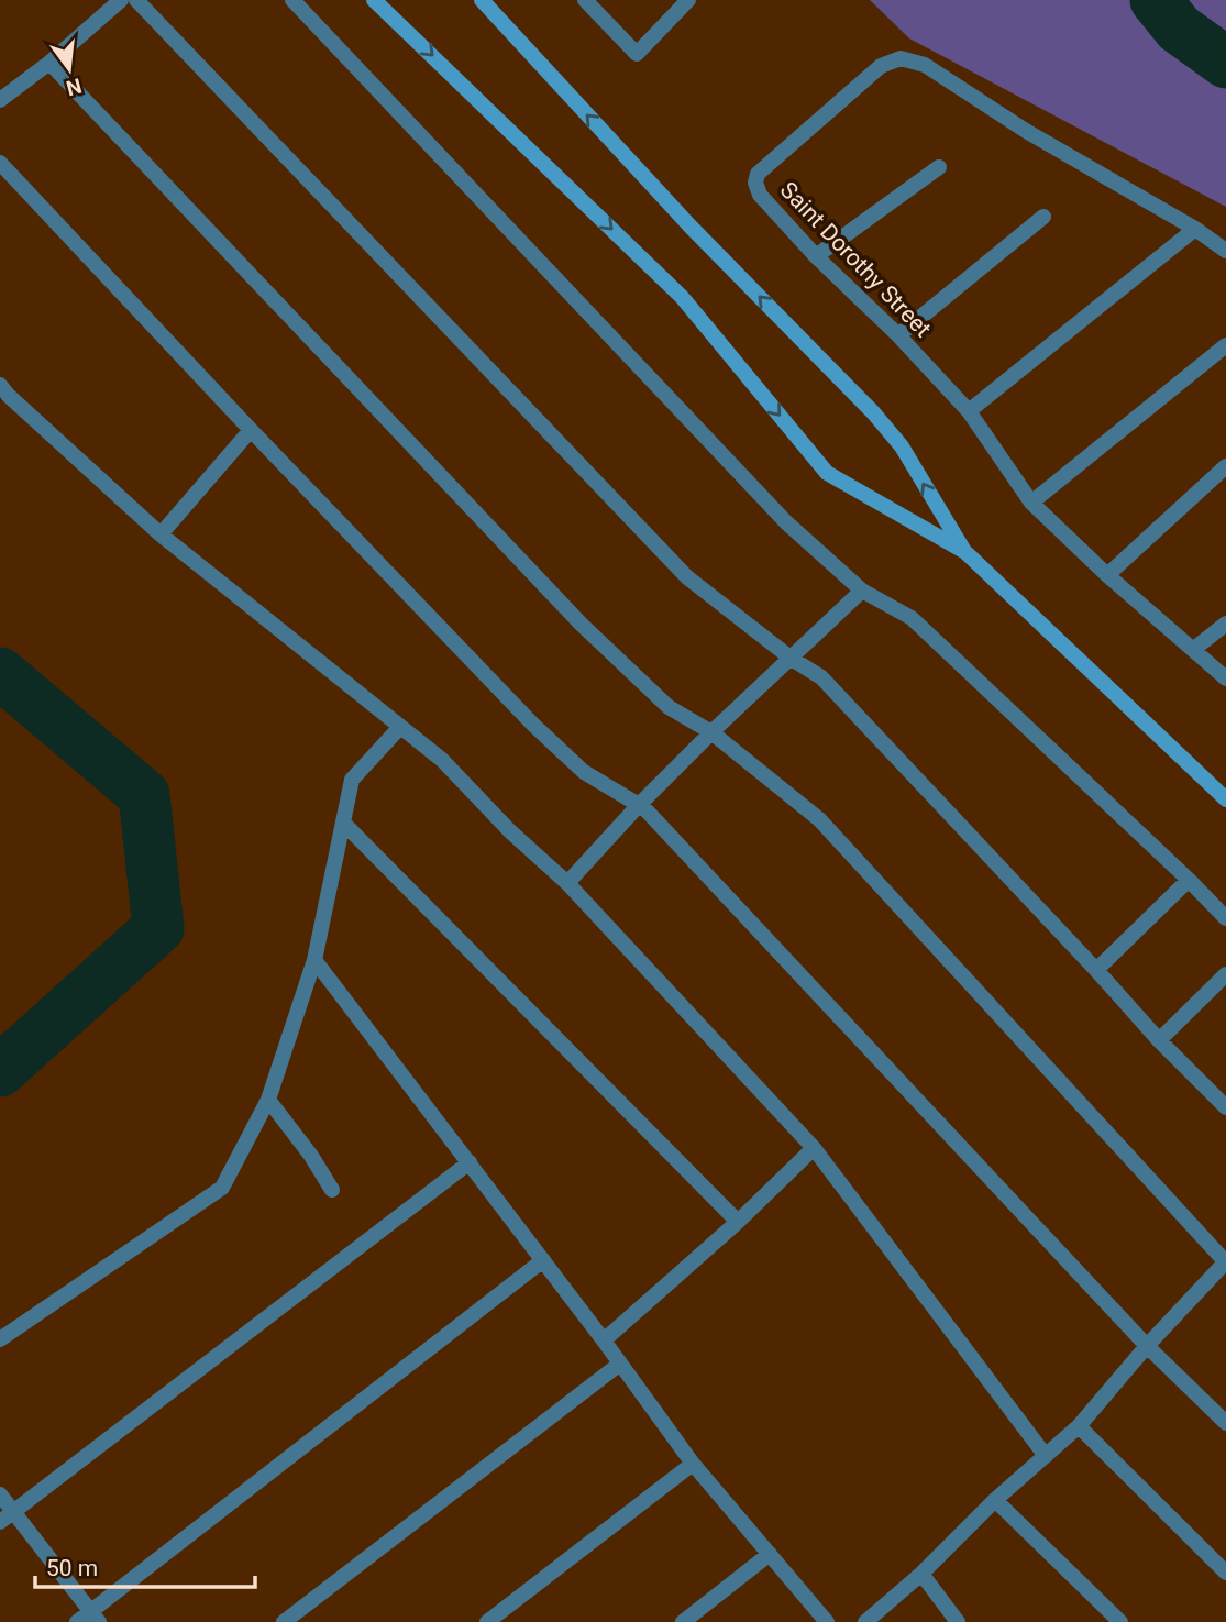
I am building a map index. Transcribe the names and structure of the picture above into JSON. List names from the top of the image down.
{
  "streets": {
    "street": ["Saint Dorothy Street"]
  },
  "scale_bar": "50 m",
  "north": "bottom"
}
